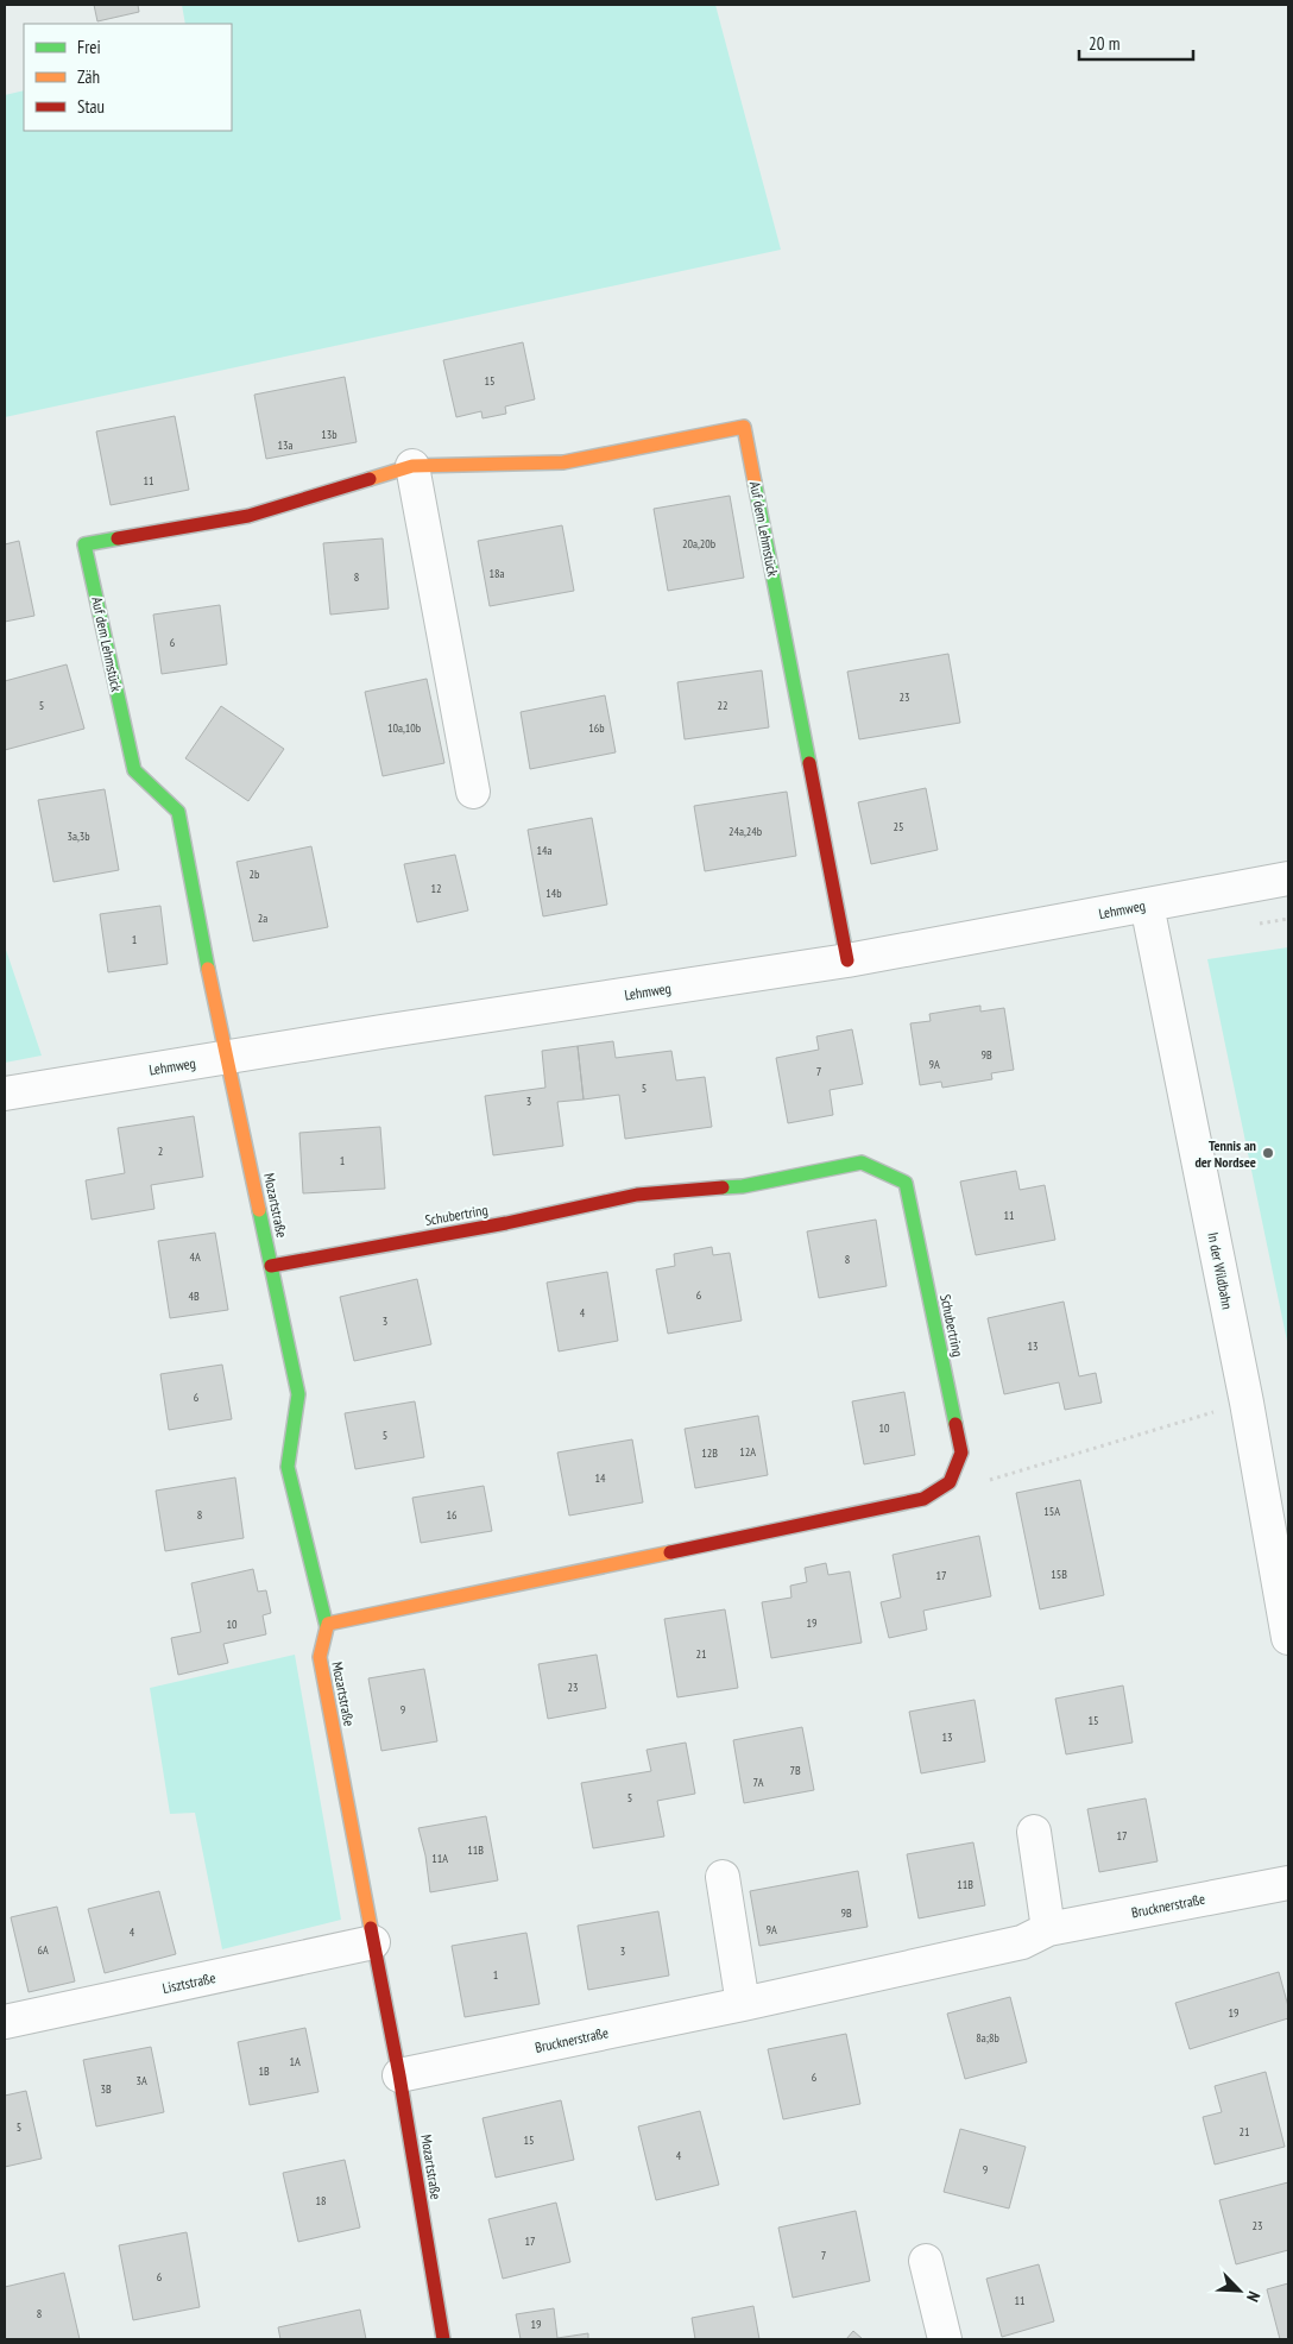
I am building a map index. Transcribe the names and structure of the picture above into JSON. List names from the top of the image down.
{
  "streets": {
    "street": [
      "Auf dem Lehmstück",
      "Lehmweg",
      "Mozartstraße",
      "Schubertring",
      "In der Wildbahn",
      "Brucknerstraße",
      "Lisztstraße"
    ]
  },
  "crossings": [
    ["Auf dem Lehmstück", "Lehmweg"],
    ["Auf dem Lehmstück", "Mozartstraße"],
    ["Lehmweg", "Mozartstraße"],
    ["Lehmweg", "In der Wildbahn"],
    ["Mozartstraße", "Schubertring"],
    ["Mozartstraße", "Brucknerstraße"],
    ["Mozartstraße", "Lisztstraße"]
  ],
  "places": ["Tennis an der Nordsee"],
  "house_numbers": [
    "15",
    "13b",
    "13a",
    "11",
    "20a,20b",
    "18a",
    "8",
    "6",
    "23",
    "5",
    "22",
    "10a,10b",
    "16b",
    "25",
    "24a,24b",
    "3a,3b",
    "14a",
    "2b",
    "12",
    "14b",
    "2a",
    "1",
    "9B",
    "9A",
    "7",
    "5",
    "3",
    "2",
    "1",
    "11",
    "4A",
    "8",
    "6",
    "4B",
    "4",
    "3",
    "13",
    "6",
    "10",
    "5",
    "12A",
    "12B",
    "14",
    "15A",
    "8",
    "16",
    "15B",
    "17",
    "19",
    "10",
    "21",
    "23",
    "9",
    "15",
    "13",
    "7B",
    "7A",
    "5",
    "17",
    "11B",
    "11A",
    "11B",
    "9B",
    "9A",
    "4",
    "6A",
    "3",
    "1",
    "19",
    "8a;8b",
    "1A",
    "1B",
    "6",
    "3A",
    "3B",
    "5",
    "21",
    "15",
    "4",
    "9",
    "18",
    "23",
    "17",
    "7",
    "6",
    "11",
    "8",
    "19"
  ],
  "legend": ["Frei", "Zäh", "Stau"],
  "scale_bar": "20 m",
  "north": "bottom right"
}
